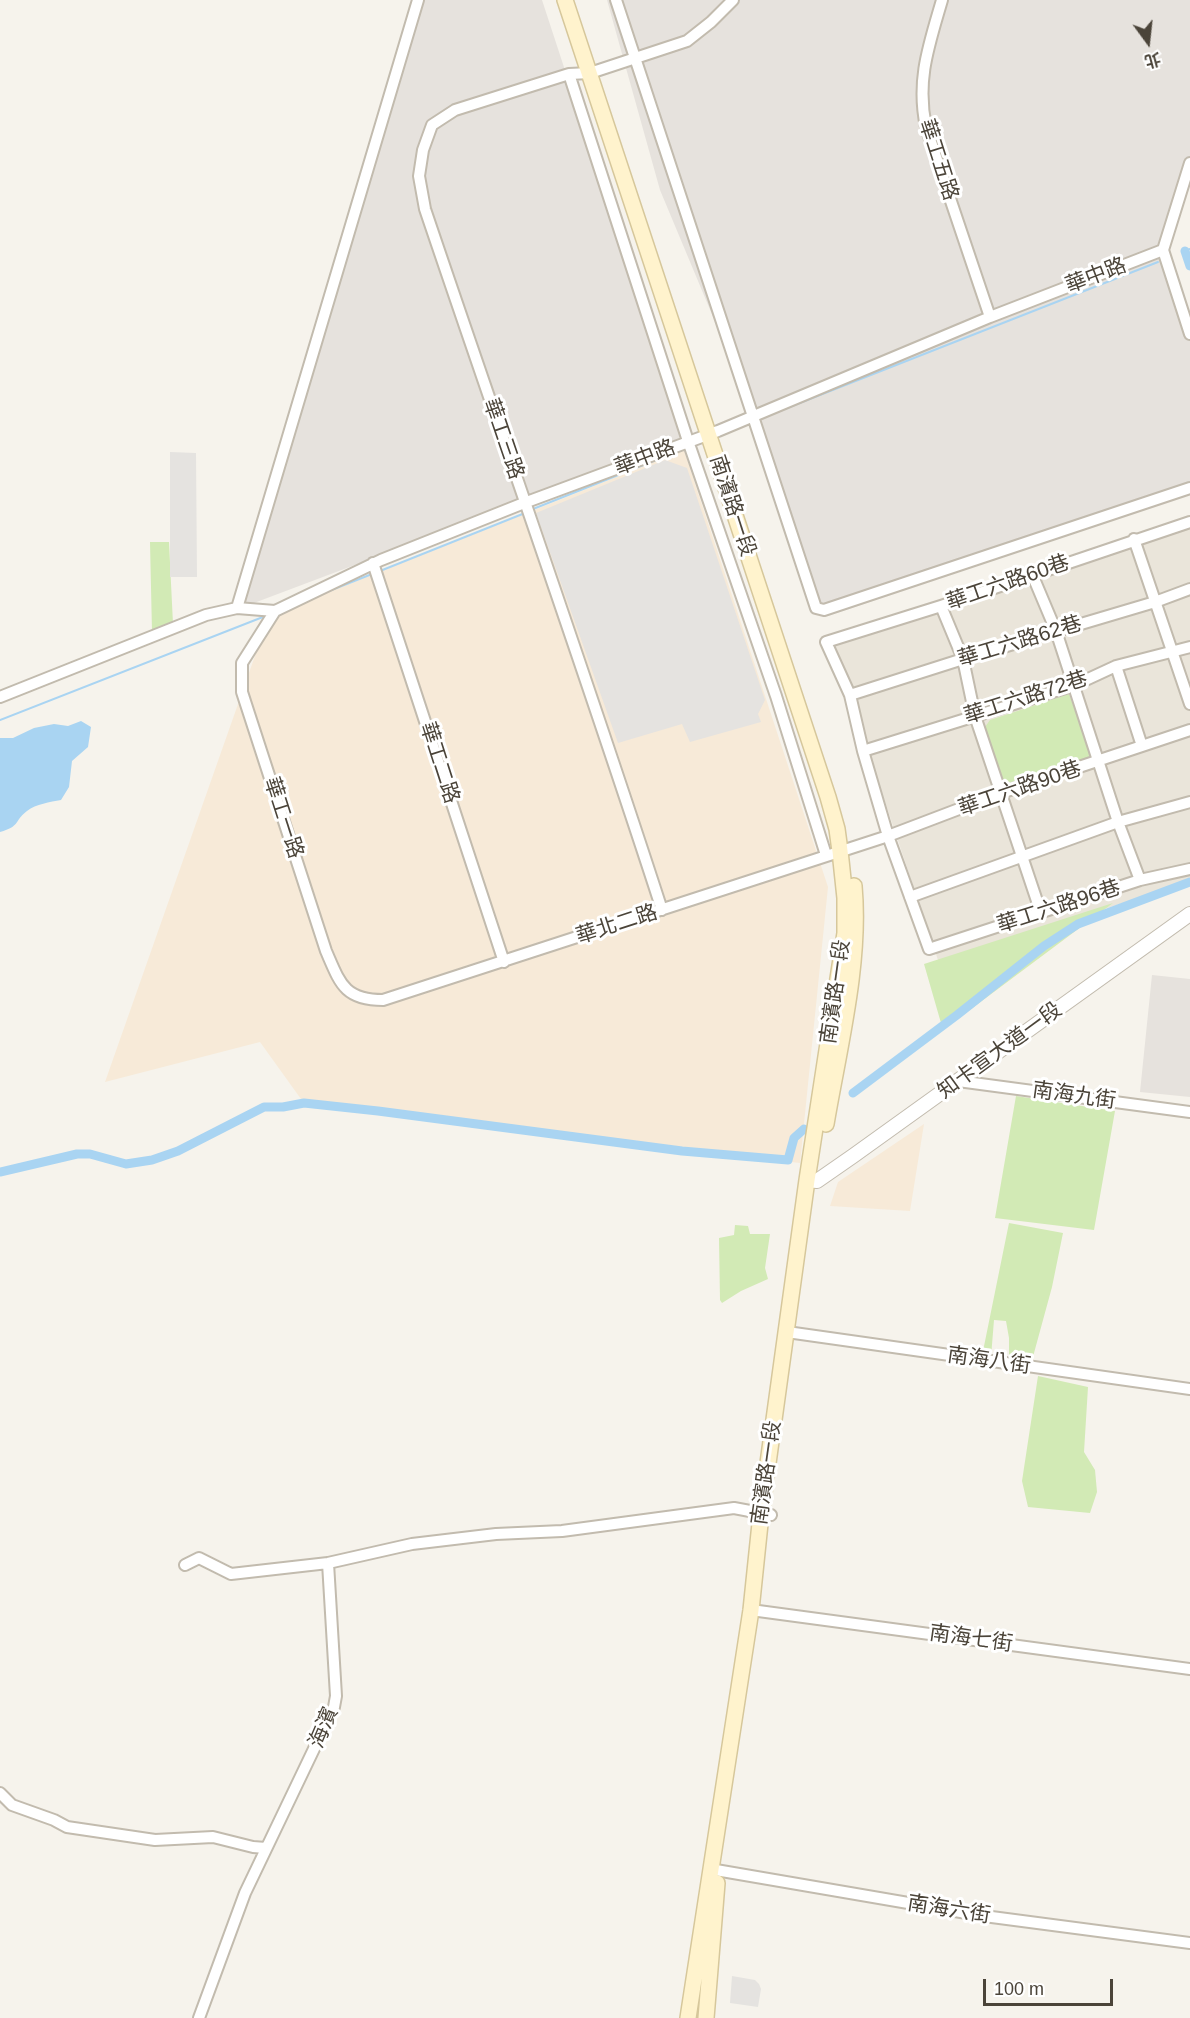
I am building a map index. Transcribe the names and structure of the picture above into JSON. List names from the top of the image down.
{
  "streets": {
    "main road": ["南濱路一段"],
    "street": [
      "華工五路",
      "華中路",
      "華工三路",
      "華工六路60巷",
      "華工六路62巷",
      "華工六路72巷",
      "華工二路",
      "華工六路90巷",
      "華工一路",
      "華工六路96巷",
      "華北二路",
      "知卡宣大道一段",
      "南海九街",
      "南海八街",
      "南海七街",
      "海濱",
      "南海六街"
    ]
  },
  "crossings": [
    ["華工五路", "華中路"],
    ["華中路", "華工三路"],
    ["華中路", "南濱路一段"],
    ["華中路", "華工二路"],
    ["華中路", "華工一路"],
    ["華工三路", "南濱路一段"],
    ["華工三路", "華北二路"],
    ["南濱路一段", "華工六路90巷"],
    ["南濱路一段", "華北二路"],
    ["南濱路一段", "知卡宣大道一段"],
    ["南濱路一段", "南海八街"],
    ["南濱路一段", "南海七街"],
    ["南濱路一段", "南海六街"],
    ["華工六路60巷", "華工六路62巷"],
    ["華工二路", "華北二路"],
    ["華工六路90巷", "華北二路"],
    ["華工一路", "華北二路"],
    ["知卡宣大道一段", "南海九街"]
  ],
  "scale_bar": "100 m",
  "north": "bottom"
}
